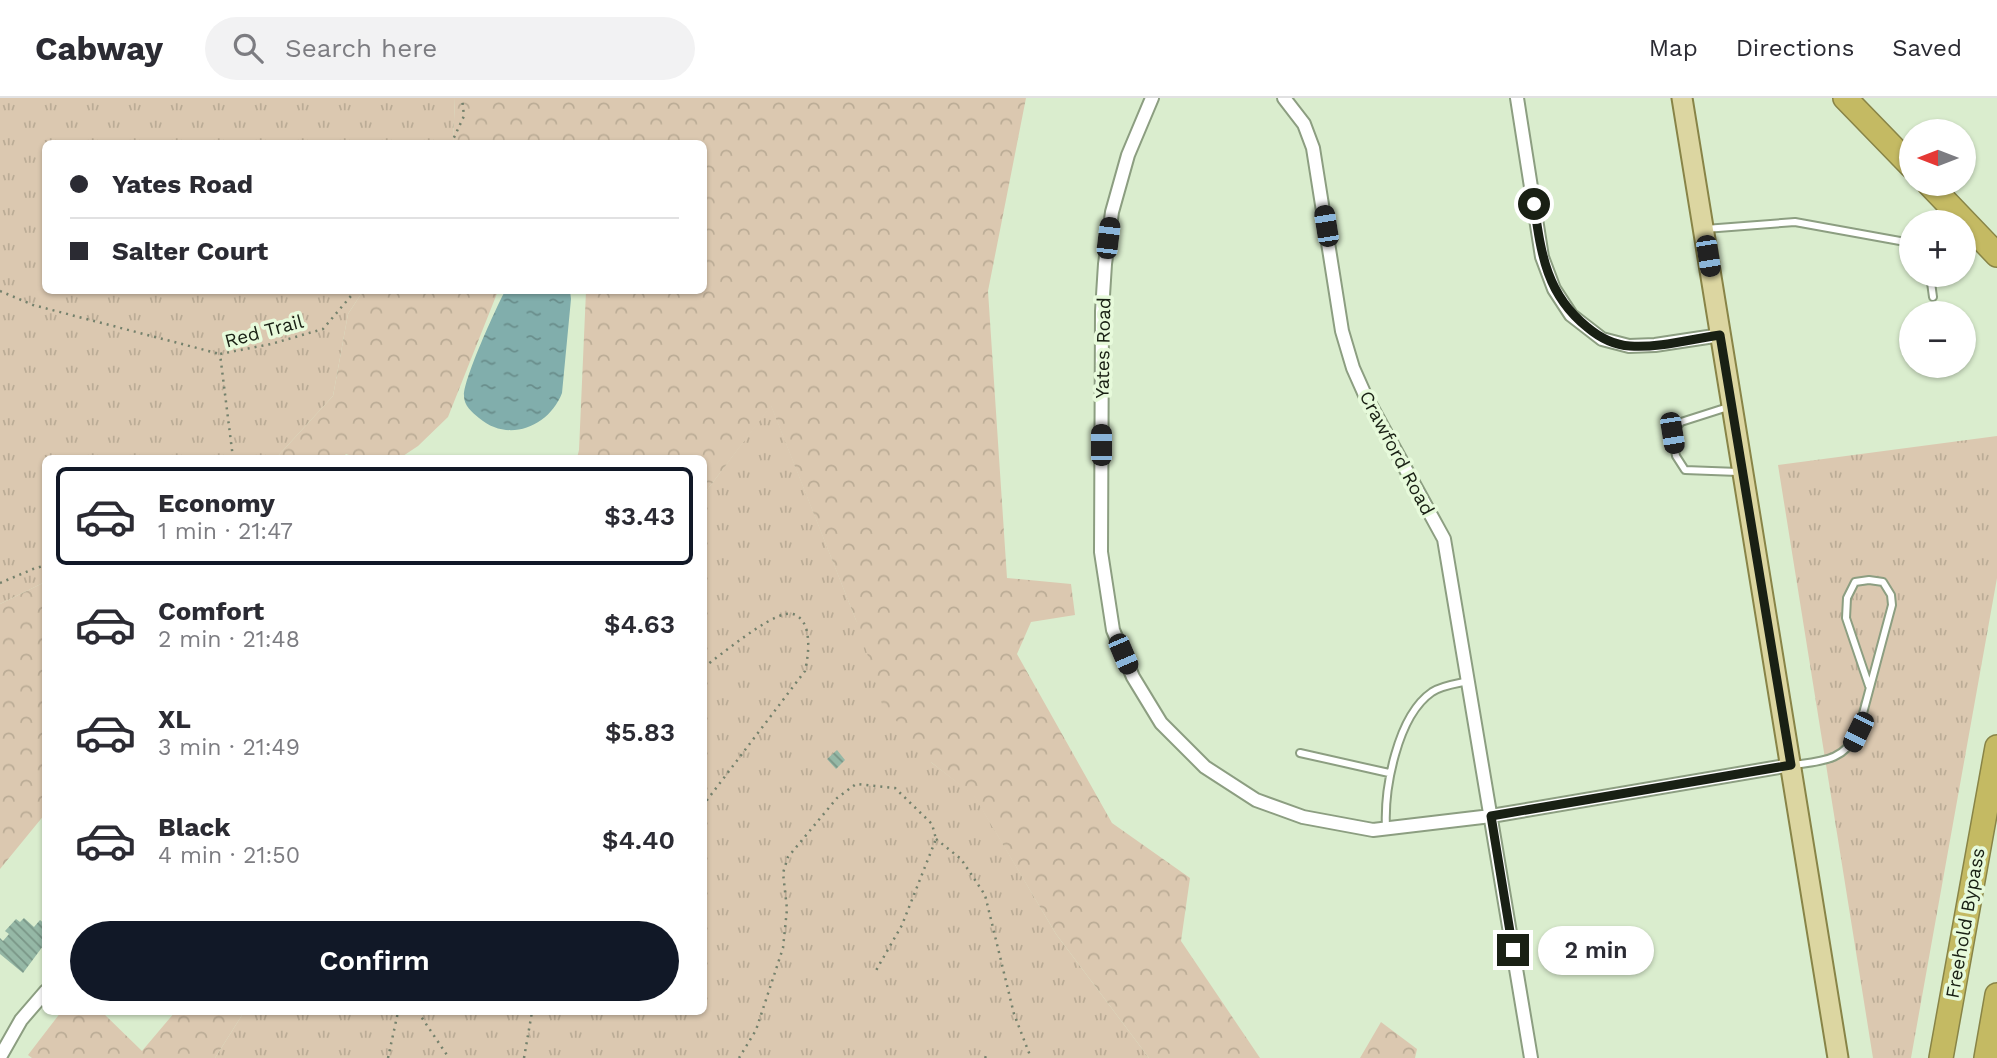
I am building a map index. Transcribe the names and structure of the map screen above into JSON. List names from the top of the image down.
{
  "streets": {
    "highway": ["Freehold Bypass"],
    "street": ["Yates Road", "Crawford Road"],
    "path": ["Red Trail"]
  },
  "crossings": [
    ["Yates Road", "Crawford Road"]
  ],
  "north": "left",
  "page": {
    "header": "Cabway",
    "search": "Search here",
    "nav": ["Map", "Directions", "Saved"],
    "map_buttons": ["+", "−"],
    "banner": ["Yates Road", "Salter Court"],
    "list": [
      {
        "name": "Economy",
        "note": "1 min · 21:47",
        "value": "$3.43"
      },
      {
        "name": "Comfort",
        "note": "2 min · 21:48",
        "value": "$4.63"
      },
      {
        "name": "XL",
        "note": "3 min · 21:49",
        "value": "$5.83"
      },
      {
        "name": "Black",
        "note": "4 min · 21:50",
        "value": "$4.40"
      }
    ],
    "buttons": "Confirm",
    "bubble": "2 min"
  }
}
